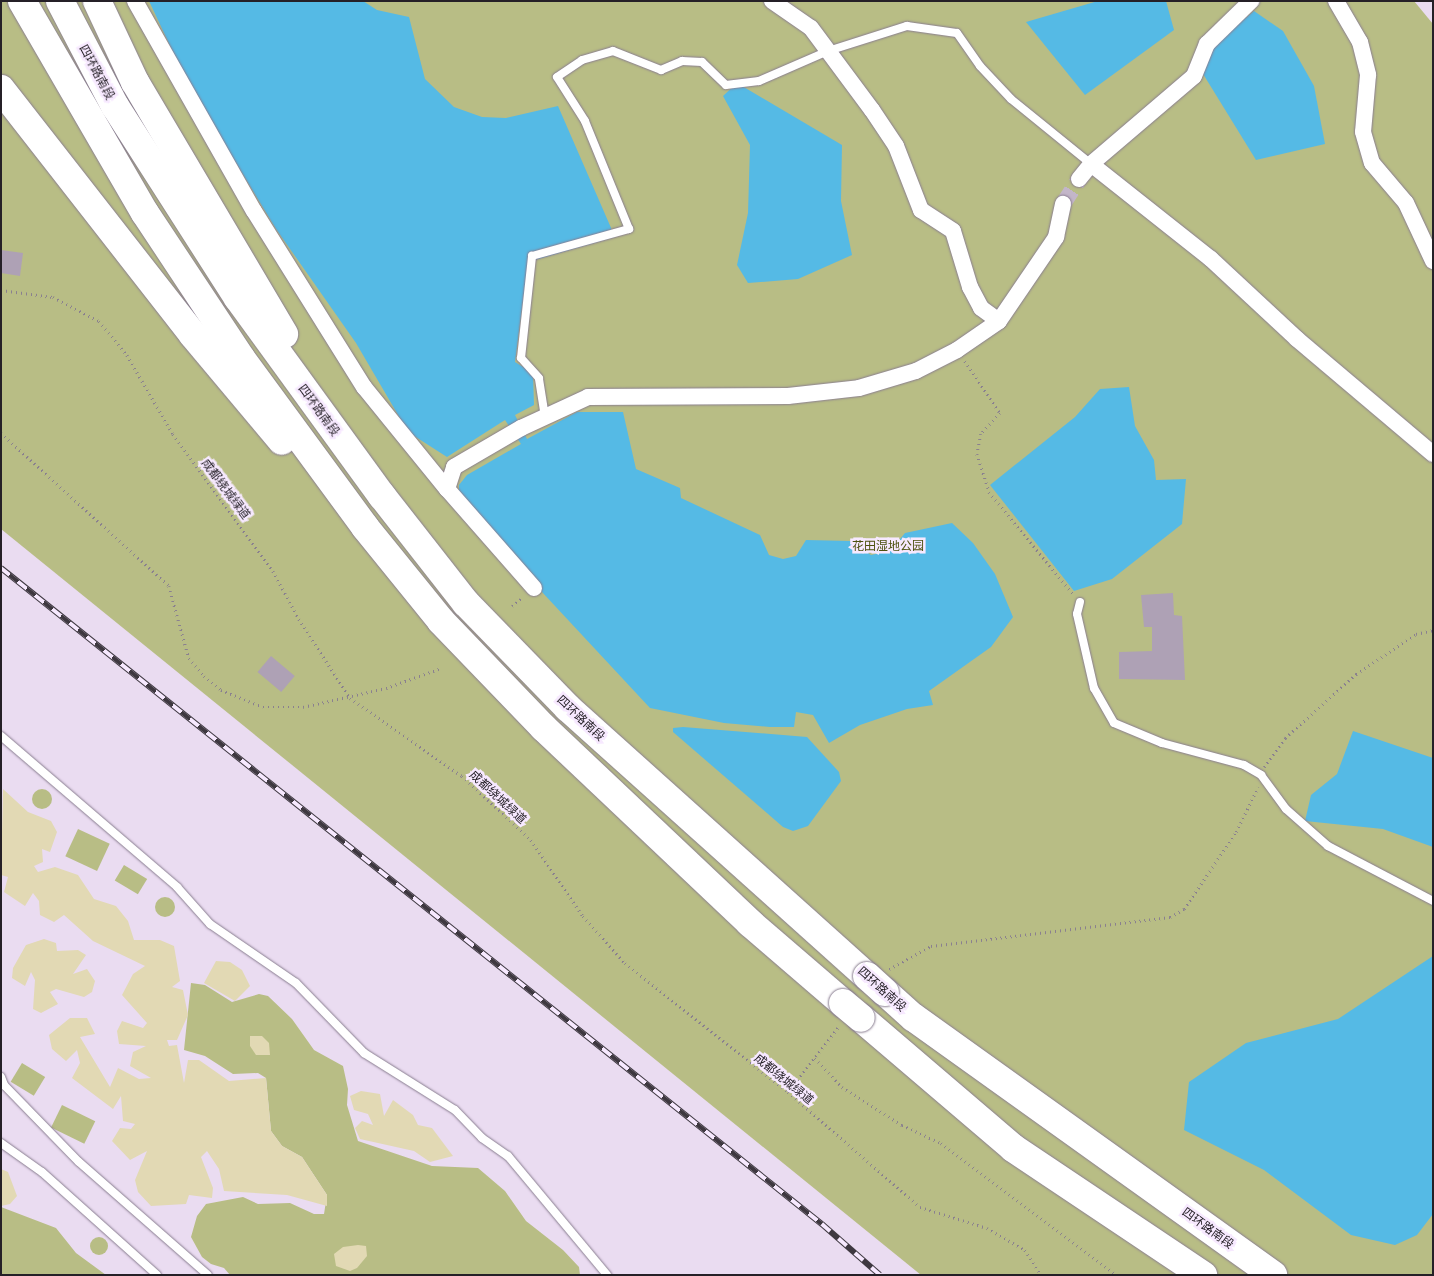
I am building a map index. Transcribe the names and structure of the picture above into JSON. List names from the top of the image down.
{
  "streets": {
    "highway": ["四环路南段"],
    "path": ["成都绕城绿道"]
  },
  "parks": ["花田湿地公园"]
}
